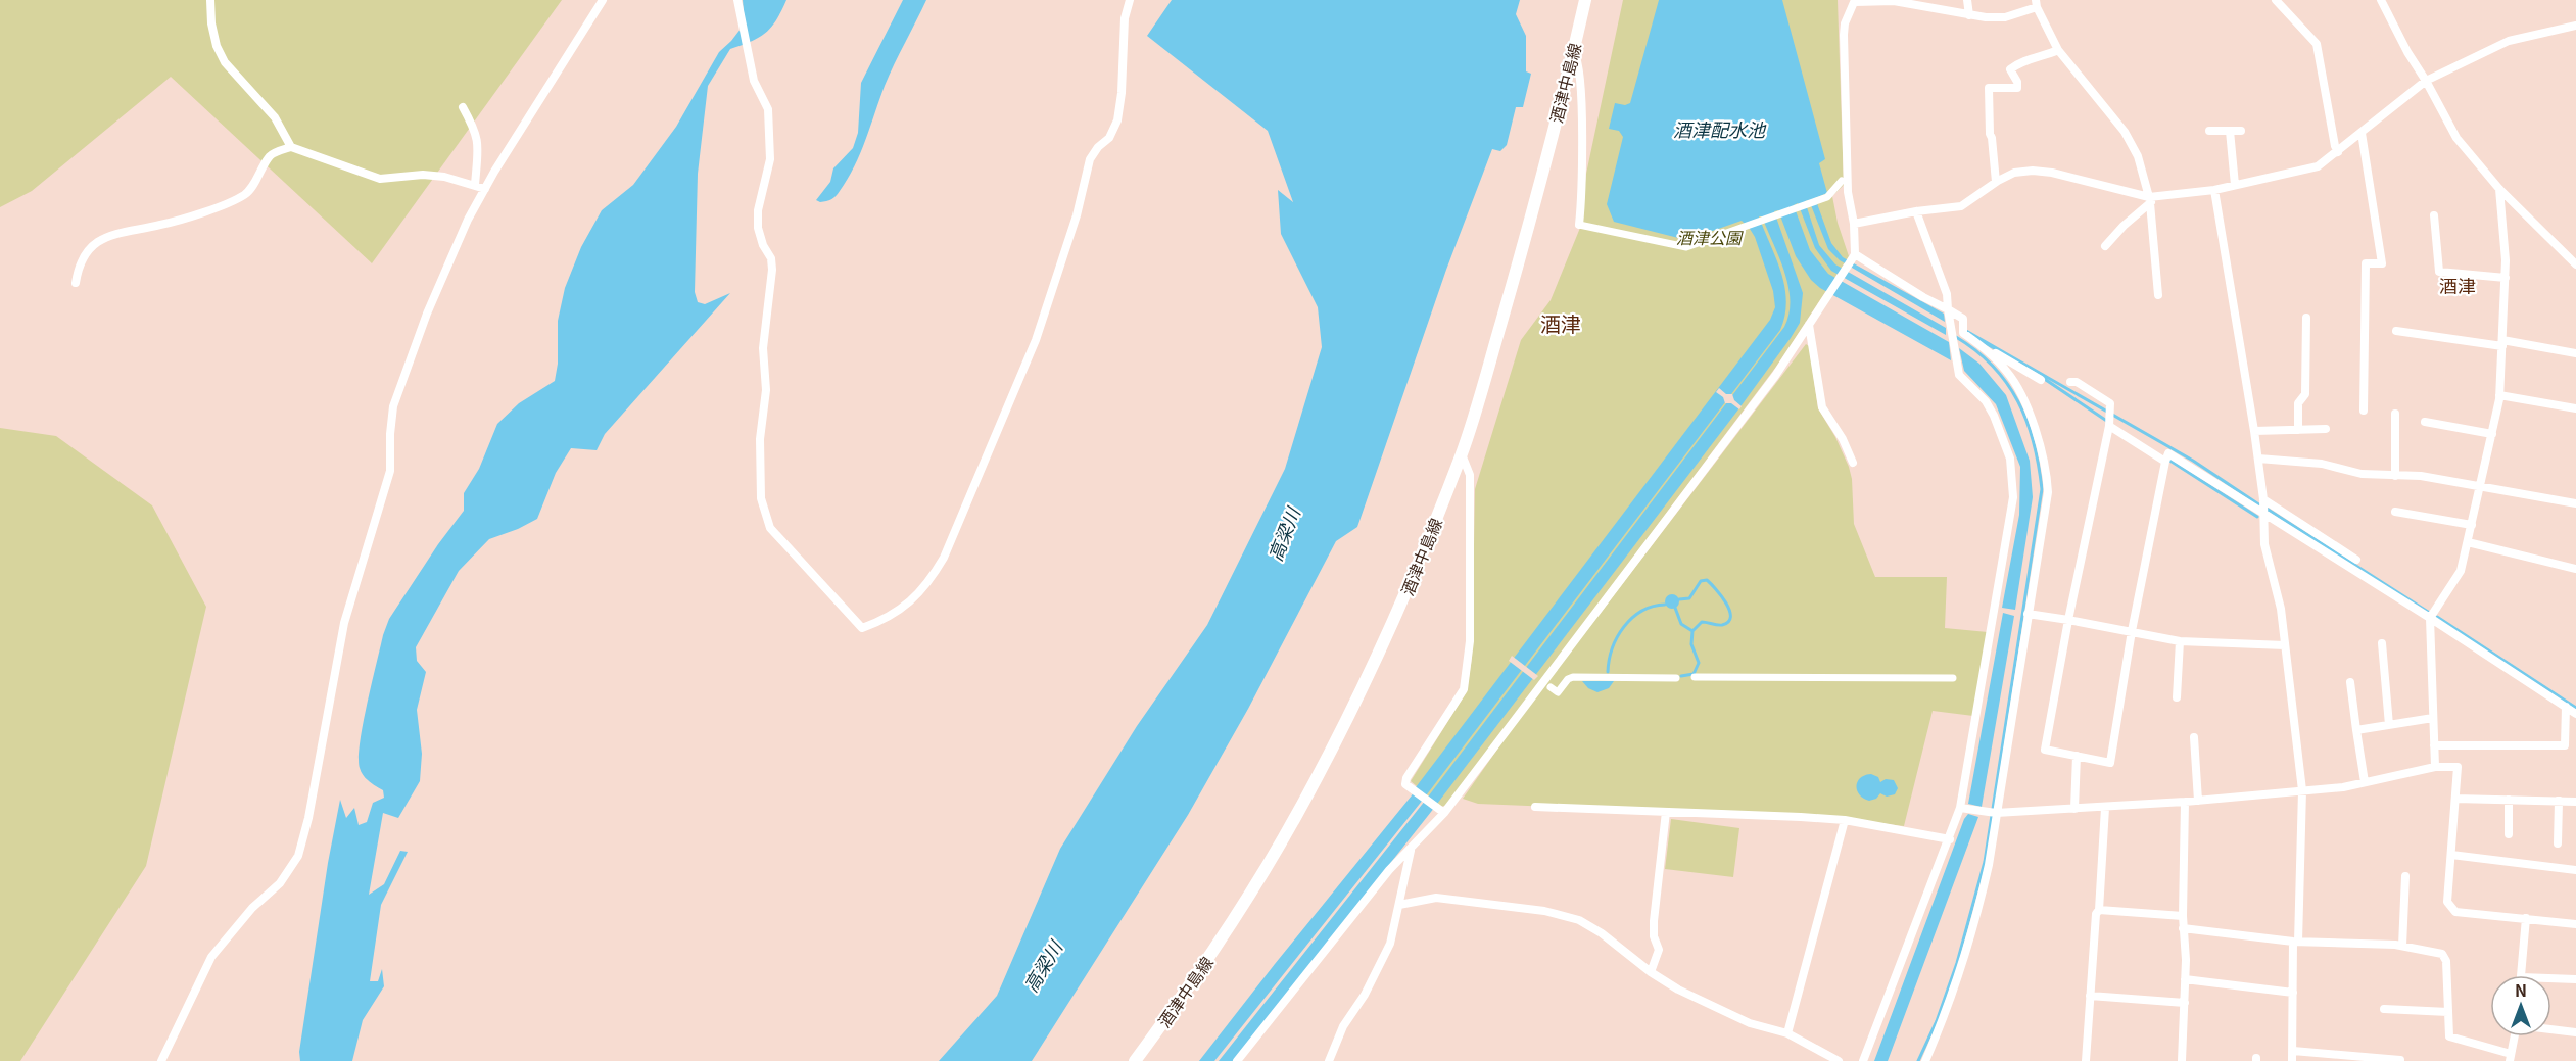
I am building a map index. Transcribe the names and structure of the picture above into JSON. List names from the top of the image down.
{
  "streets": {
    "main road": ["酒津中島線"]
  },
  "districts": ["酒津", "酒津"],
  "water": ["酒津配水池", "高梁川"],
  "parks": ["酒津公園"],
  "north": "top"
}
